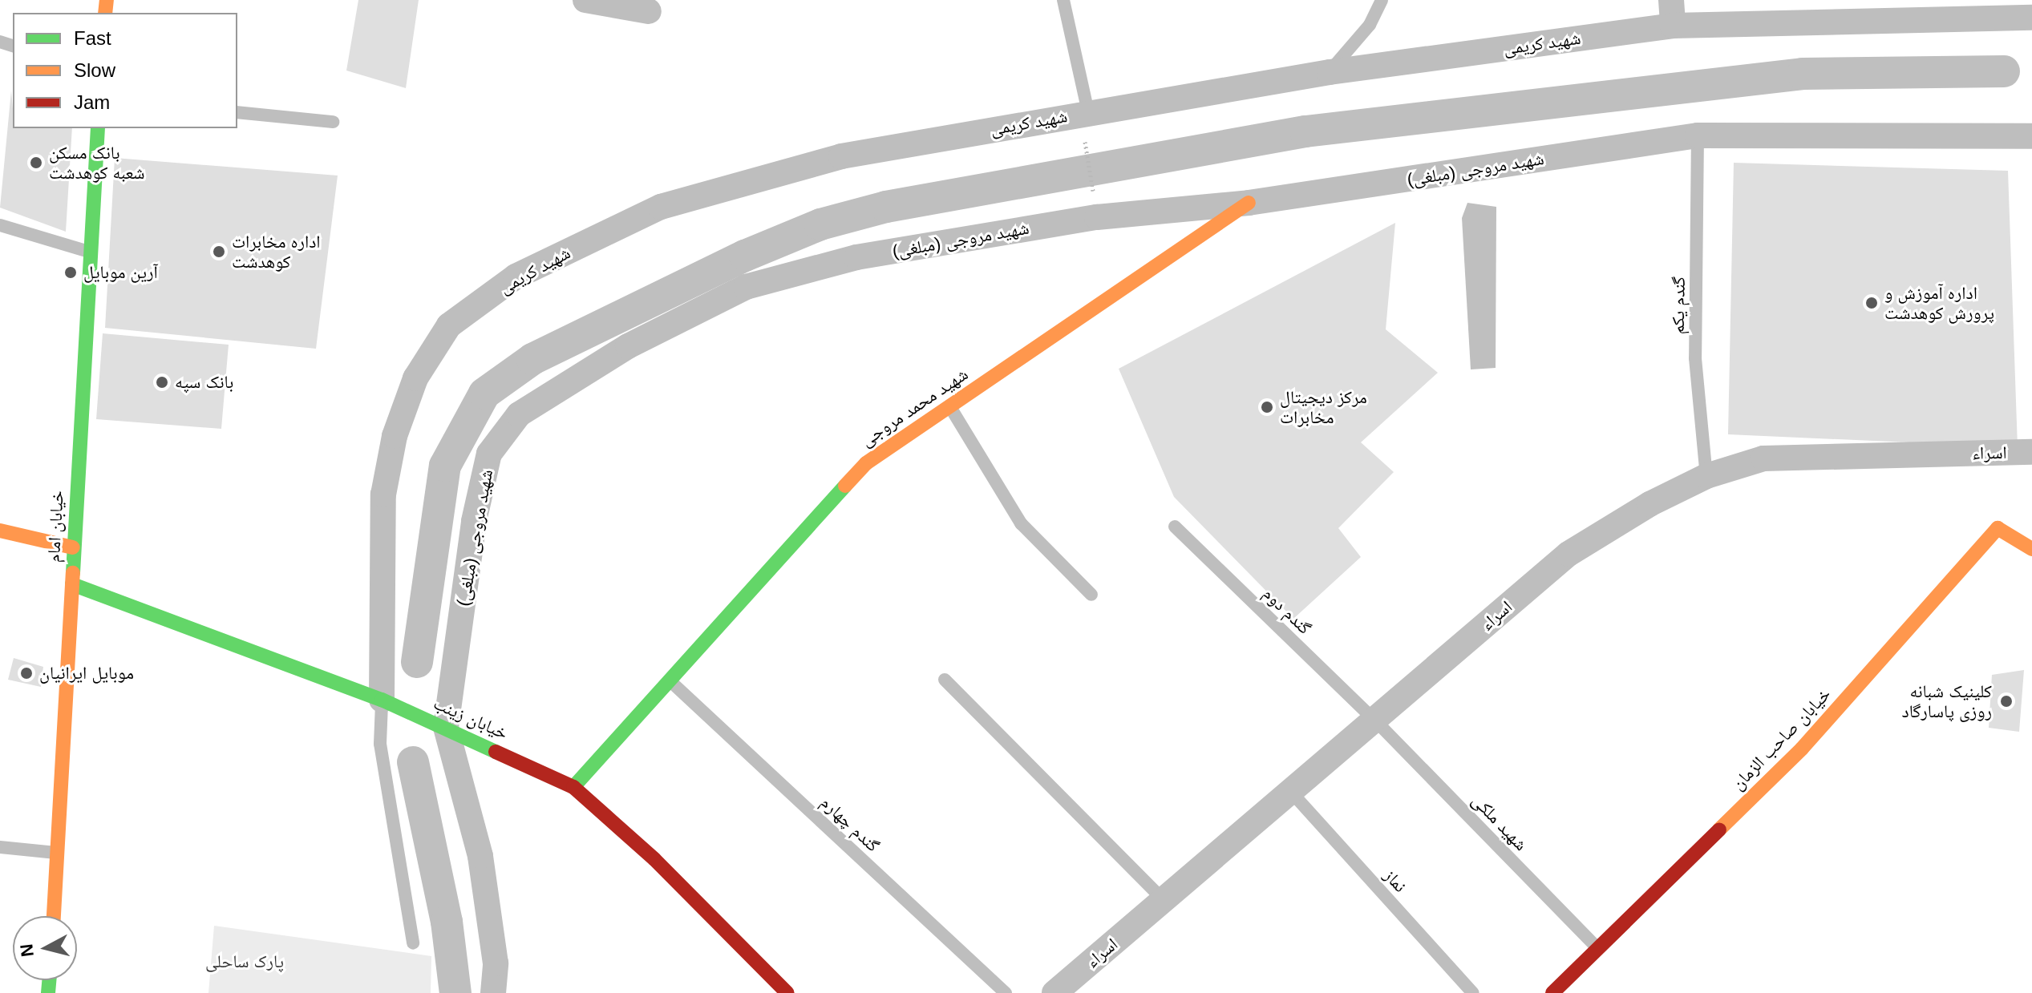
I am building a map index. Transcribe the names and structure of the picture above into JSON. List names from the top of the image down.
{
  "streets": {
    "main road": [
      "شهید محمد مروجی",
      "خیابان امام",
      "خیابان زینب",
      "خیابان صاحب الزمان"
    ],
    "street": ["شهید کریمی", "شهید مروجی (مبلغی)", "اسراء"],
    "lane": [
      "گندم یکم",
      "گندم دوم",
      "شهید ملکی",
      "گندم چهارم",
      "نماز"
    ]
  },
  "crossings": [
    ["شهید کریمی", "خیابان زینب"],
    ["شهید مروجی (مبلغی)", "گندم یکم"],
    ["شهید مروجی (مبلغی)", "شهید محمد مروجی"],
    ["شهید مروجی (مبلغی)", "خیابان زینب"],
    ["گندم یکم", "اسراء"],
    ["شهید محمد مروجی", "خیابان زینب"],
    ["شهید محمد مروجی", "گندم چهارم"],
    ["اسراء", "گندم دوم"],
    ["اسراء", "شهید ملکی"],
    ["اسراء", "نماز"],
    ["خیابان امام", "خیابان زینب"],
    ["گندم دوم", "شهید ملکی"],
    ["خیابان صاحب الزمان", "شهید ملکی"]
  ],
  "parks": ["پارک ساحلی"],
  "places": [
    "بانک مسکن شعبه کوهدشت",
    "اداره مخابرات کوهدشت",
    "آرین موبایل",
    "اداره آموزش و پرورش کوهدشت",
    "بانک سپه",
    "مرکز دیجیتال مخابرات",
    "موبایل ایرانیان",
    "کلینیک شبانه روزی پاسارگاد"
  ],
  "legend": ["Fast", "Slow", "Jam"],
  "north": "left"
}
